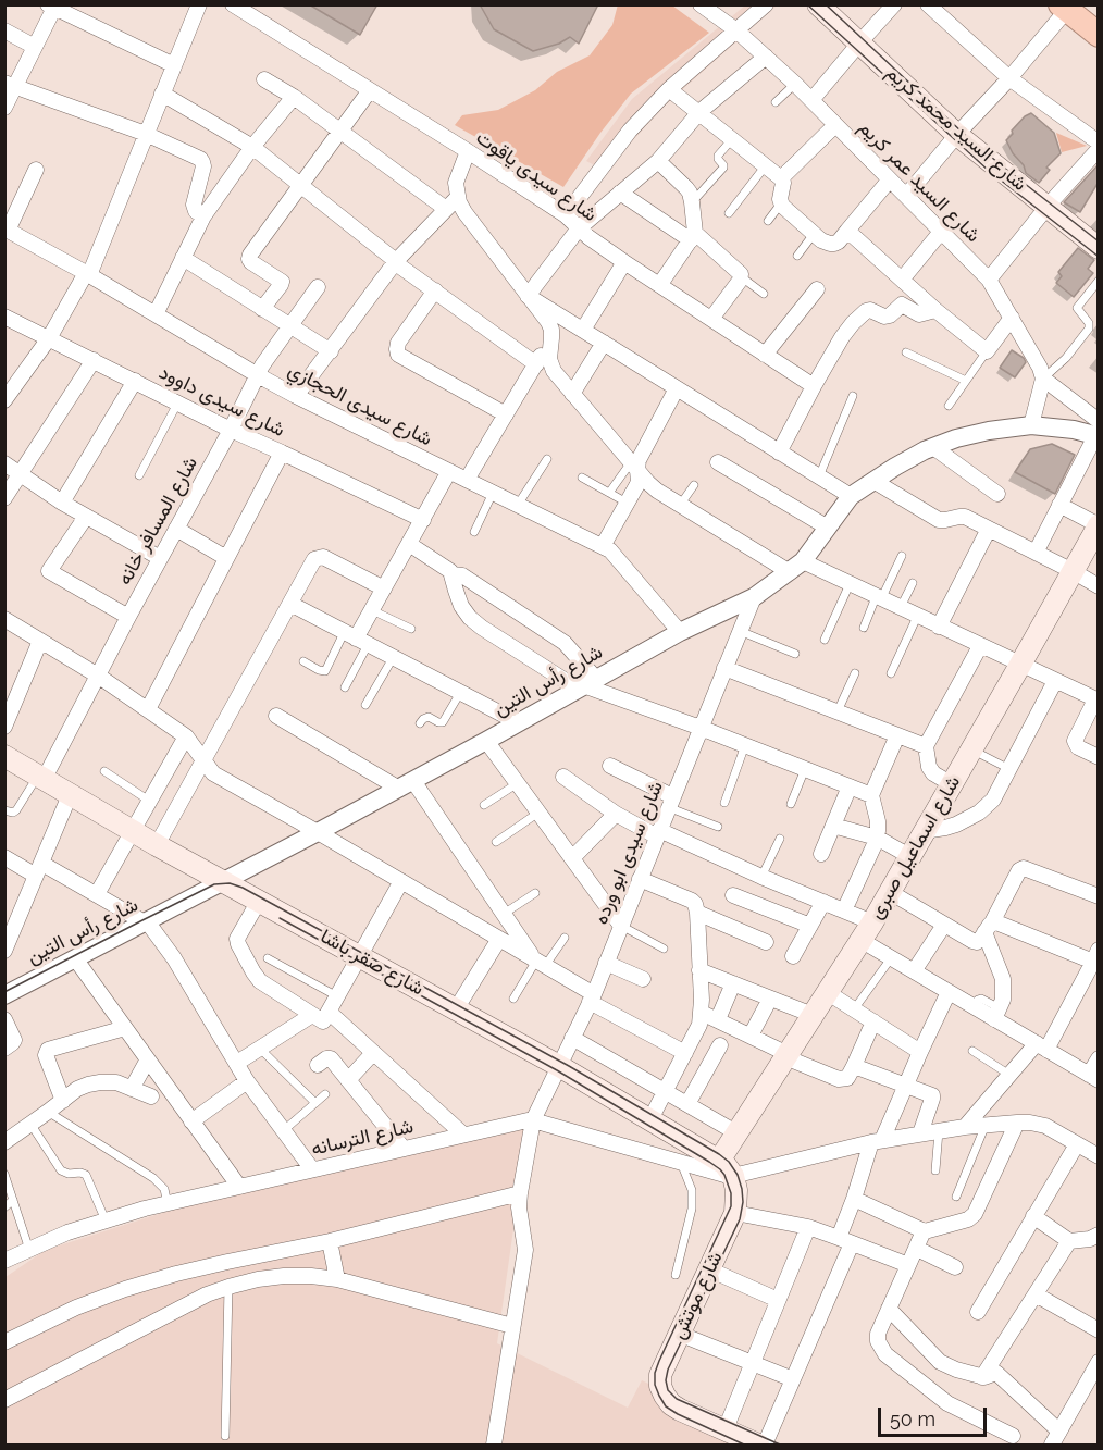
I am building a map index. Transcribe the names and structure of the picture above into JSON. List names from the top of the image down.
{
  "streets": {
    "main road": [
      "شارع السيد محمد كريم",
      "شارع اسماعيل صبرى",
      "شارع صقر باشا",
      "شارع موتش"
    ],
    "street": [
      "شارع سيدى ياقوت",
      "شارع السيد عمر كريم",
      "شارع سيدى داوود",
      "شارع سيدى الحجازي",
      "شارع المسافر خانه",
      "شارع رأس التين",
      "شارع سيدى ابو ورده",
      "شارع الترسانه"
    ]
  },
  "crossings": [
    ["شارع سيدى داوود", "شارع المسافر خانه"],
    ["شارع سيدى الحجازي", "شارع المسافر خانه"],
    ["شارع سيدى الحجازي", "شارع رأس التين"],
    ["شارع المسافر خانه", "شارع صقر باشا"],
    ["شارع رأس التين", "شارع سيدى ابو ورده"],
    ["شارع رأس التين", "شارع صقر باشا"],
    ["شارع اسماعيل صبرى", "شارع صقر باشا"],
    ["شارع اسماعيل صبرى", "شارع الترسانه"],
    ["شارع اسماعيل صبرى", "شارع موتش"],
    ["شارع سيدى ابو ورده", "شارع صقر باشا"],
    ["شارع سيدى ابو ورده", "شارع الترسانه"],
    ["شارع صقر باشا", "شارع الترسانه"],
    ["شارع صقر باشا", "شارع موتش"],
    ["شارع الترسانه", "شارع موتش"]
  ],
  "scale_bar": "50 m"
}
